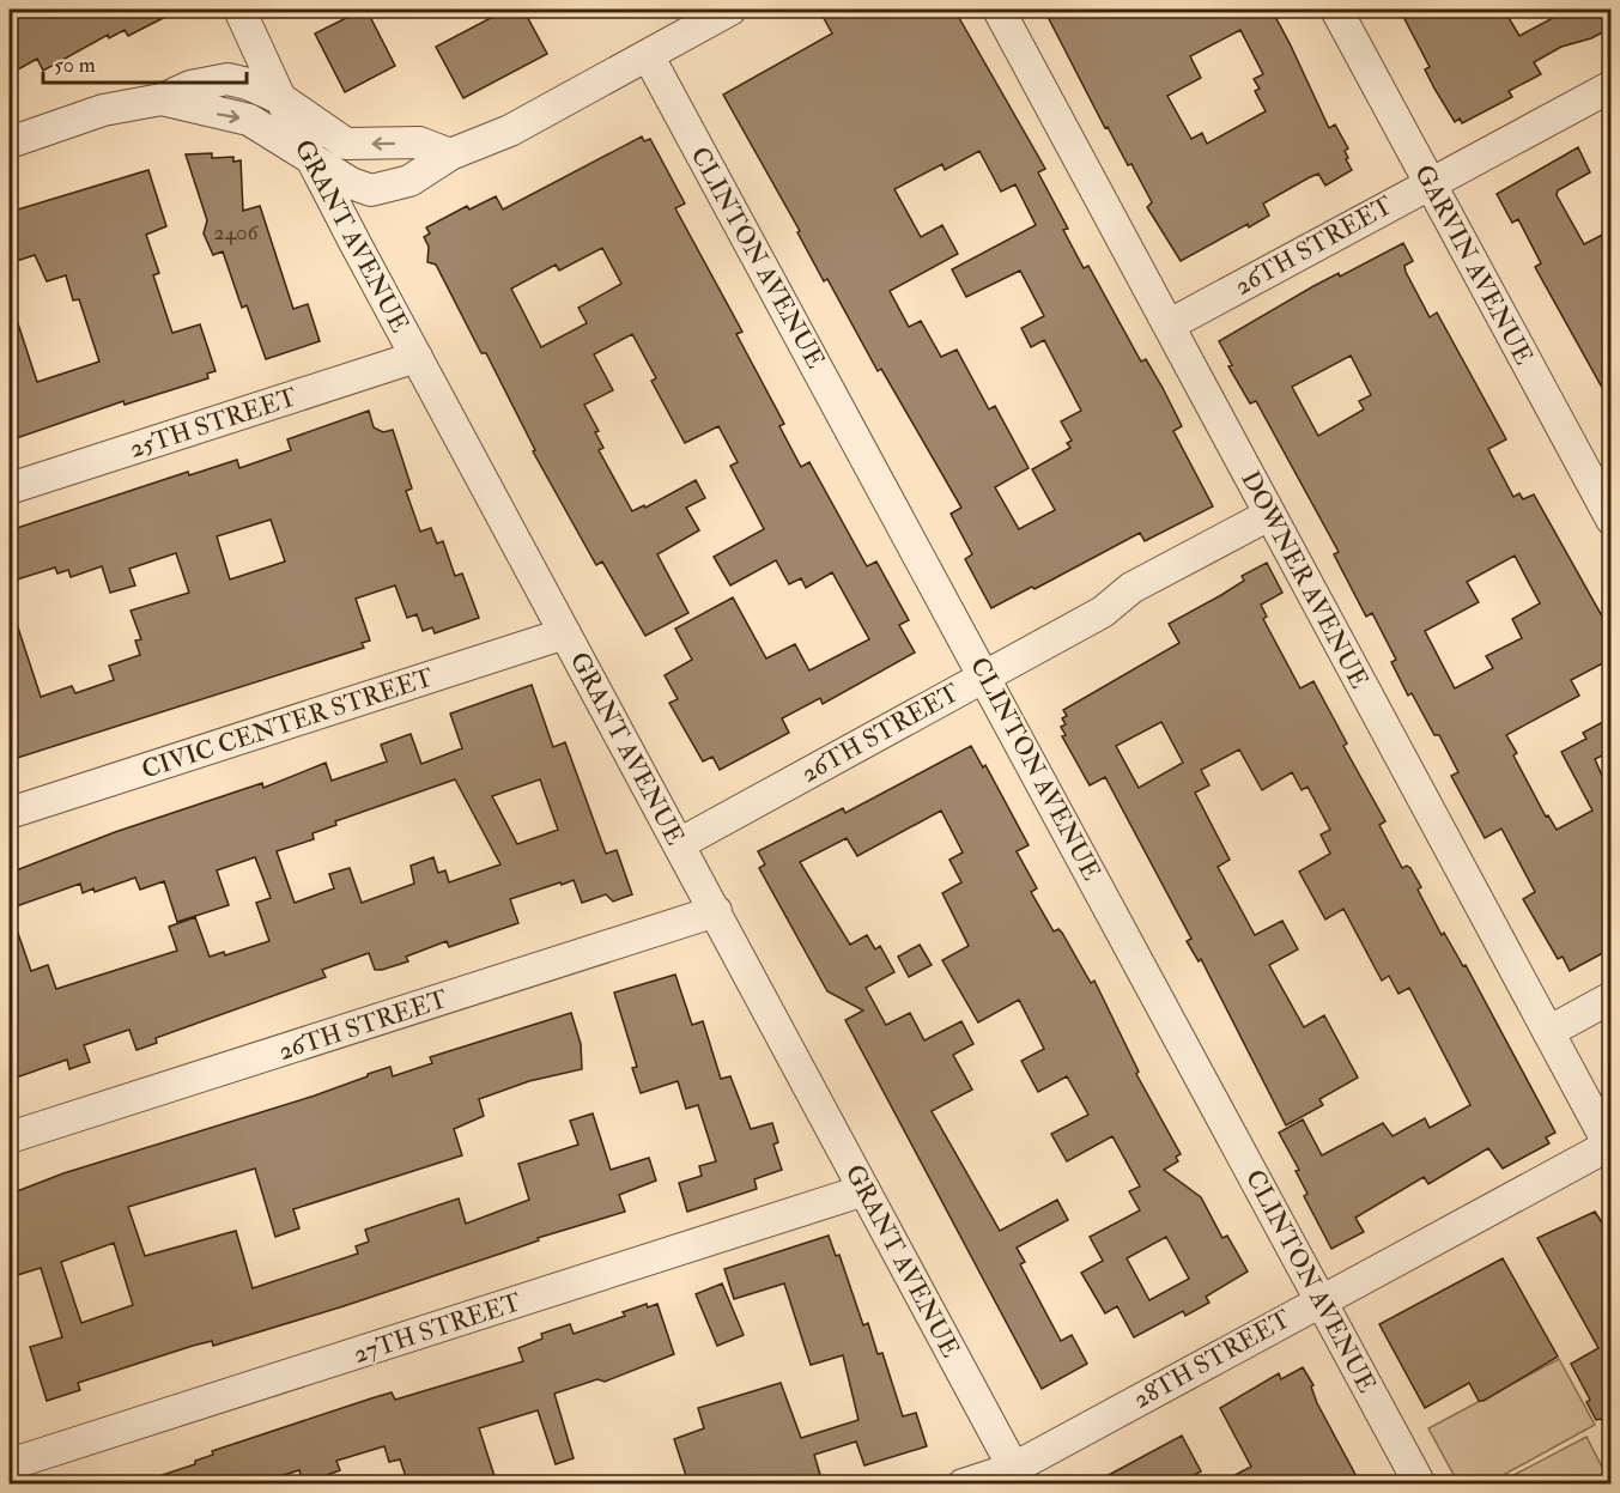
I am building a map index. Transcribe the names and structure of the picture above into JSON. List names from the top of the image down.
{
  "streets": {
    "street": [
      "GRANT AVENUE",
      "26TH STREET",
      "CLINTON AVENUE",
      "GARVIN AVENUE",
      "25TH STREET",
      "DOWNER AVENUE",
      "CIVIC CENTER STREET",
      "27TH STREET",
      "28TH STREET"
    ]
  },
  "crossings": [
    ["GRANT AVENUE", "26TH STREET"],
    ["GRANT AVENUE", "25TH STREET"],
    ["GRANT AVENUE", "CIVIC CENTER STREET"],
    ["GRANT AVENUE", "27TH STREET"],
    ["GRANT AVENUE", "28TH STREET"],
    ["26TH STREET", "CLINTON AVENUE"],
    ["26TH STREET", "GARVIN AVENUE"],
    ["26TH STREET", "DOWNER AVENUE"],
    ["CLINTON AVENUE", "28TH STREET"],
    ["DOWNER AVENUE", "28TH STREET"]
  ],
  "house_numbers": ["2406"],
  "scale_bar": "50 m"
}
